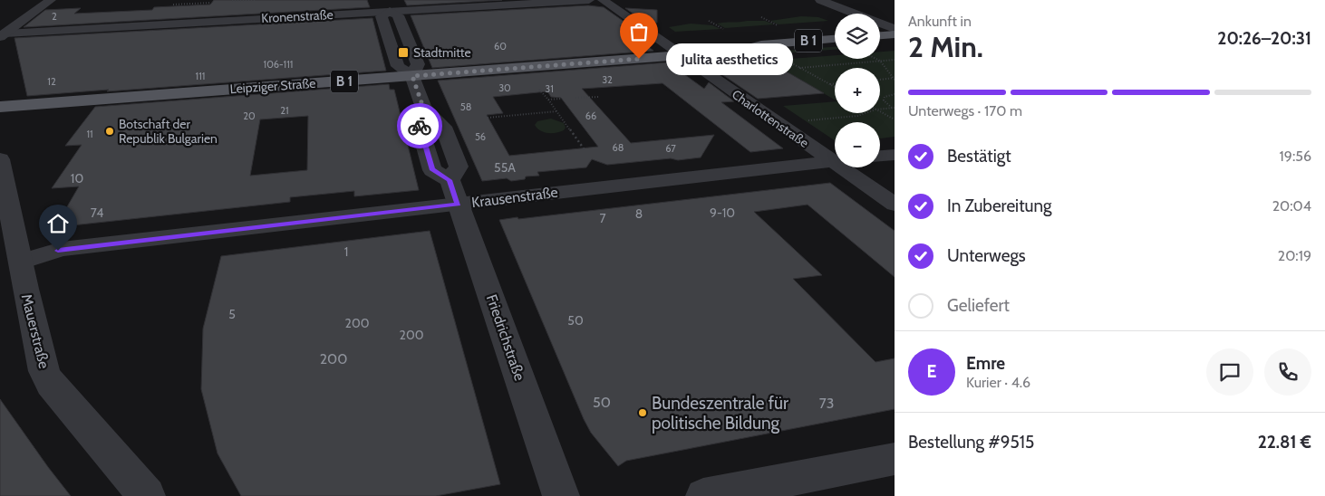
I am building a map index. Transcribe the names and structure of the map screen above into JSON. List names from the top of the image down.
{
  "streets": {
    "main road": ["B 1", "Leipziger Straße"],
    "street": [
      "Kronenstraße",
      "Charlottenstraße",
      "Krausenstraße",
      "Mauerstraße",
      "Friedrichstraße"
    ]
  },
  "crossings": [
    ["Kronenstraße", "Friedrichstraße"],
    ["Leipziger Straße", "Charlottenstraße"],
    ["Leipziger Straße", "Friedrichstraße"],
    ["Krausenstraße", "Mauerstraße"],
    ["Krausenstraße", "Friedrichstraße"]
  ],
  "places": {
    "transit": ["Stadtmitte"],
    "other": ["Julita aesthetics", "Botschaft der Republik Bulgarien", "Bundeszentrale für politische Bildung"]
  },
  "house_numbers": [
    "2",
    "60",
    "106-111",
    "111",
    "32",
    "12",
    "30",
    "31",
    "58",
    "21",
    "20",
    "66",
    "11",
    "56",
    "68",
    "67",
    "55A",
    "10",
    "74",
    "9-10",
    "8",
    "7",
    "1",
    "5",
    "50",
    "200",
    "200",
    "200",
    "50",
    "73"
  ],
  "page": {
    "heading": ["2 Min.", "Ankunft in", "20:26–20:31"],
    "panel": [
      "Emre",
      "Kurier · 4.6",
      "Bestellung #9515",
      "22.81 €"
    ],
    "map_buttons": ["+", "−"],
    "bubble": "Julita aesthetics",
    "bar": "Unterwegs · 170 m",
    "list": [
      ["Bestätigt", "19:56"],
      ["In Zubereitung", "20:04"],
      ["Unterwegs", "20:19"],
      "Geliefert"
    ],
    "round": "E"
  }
}
